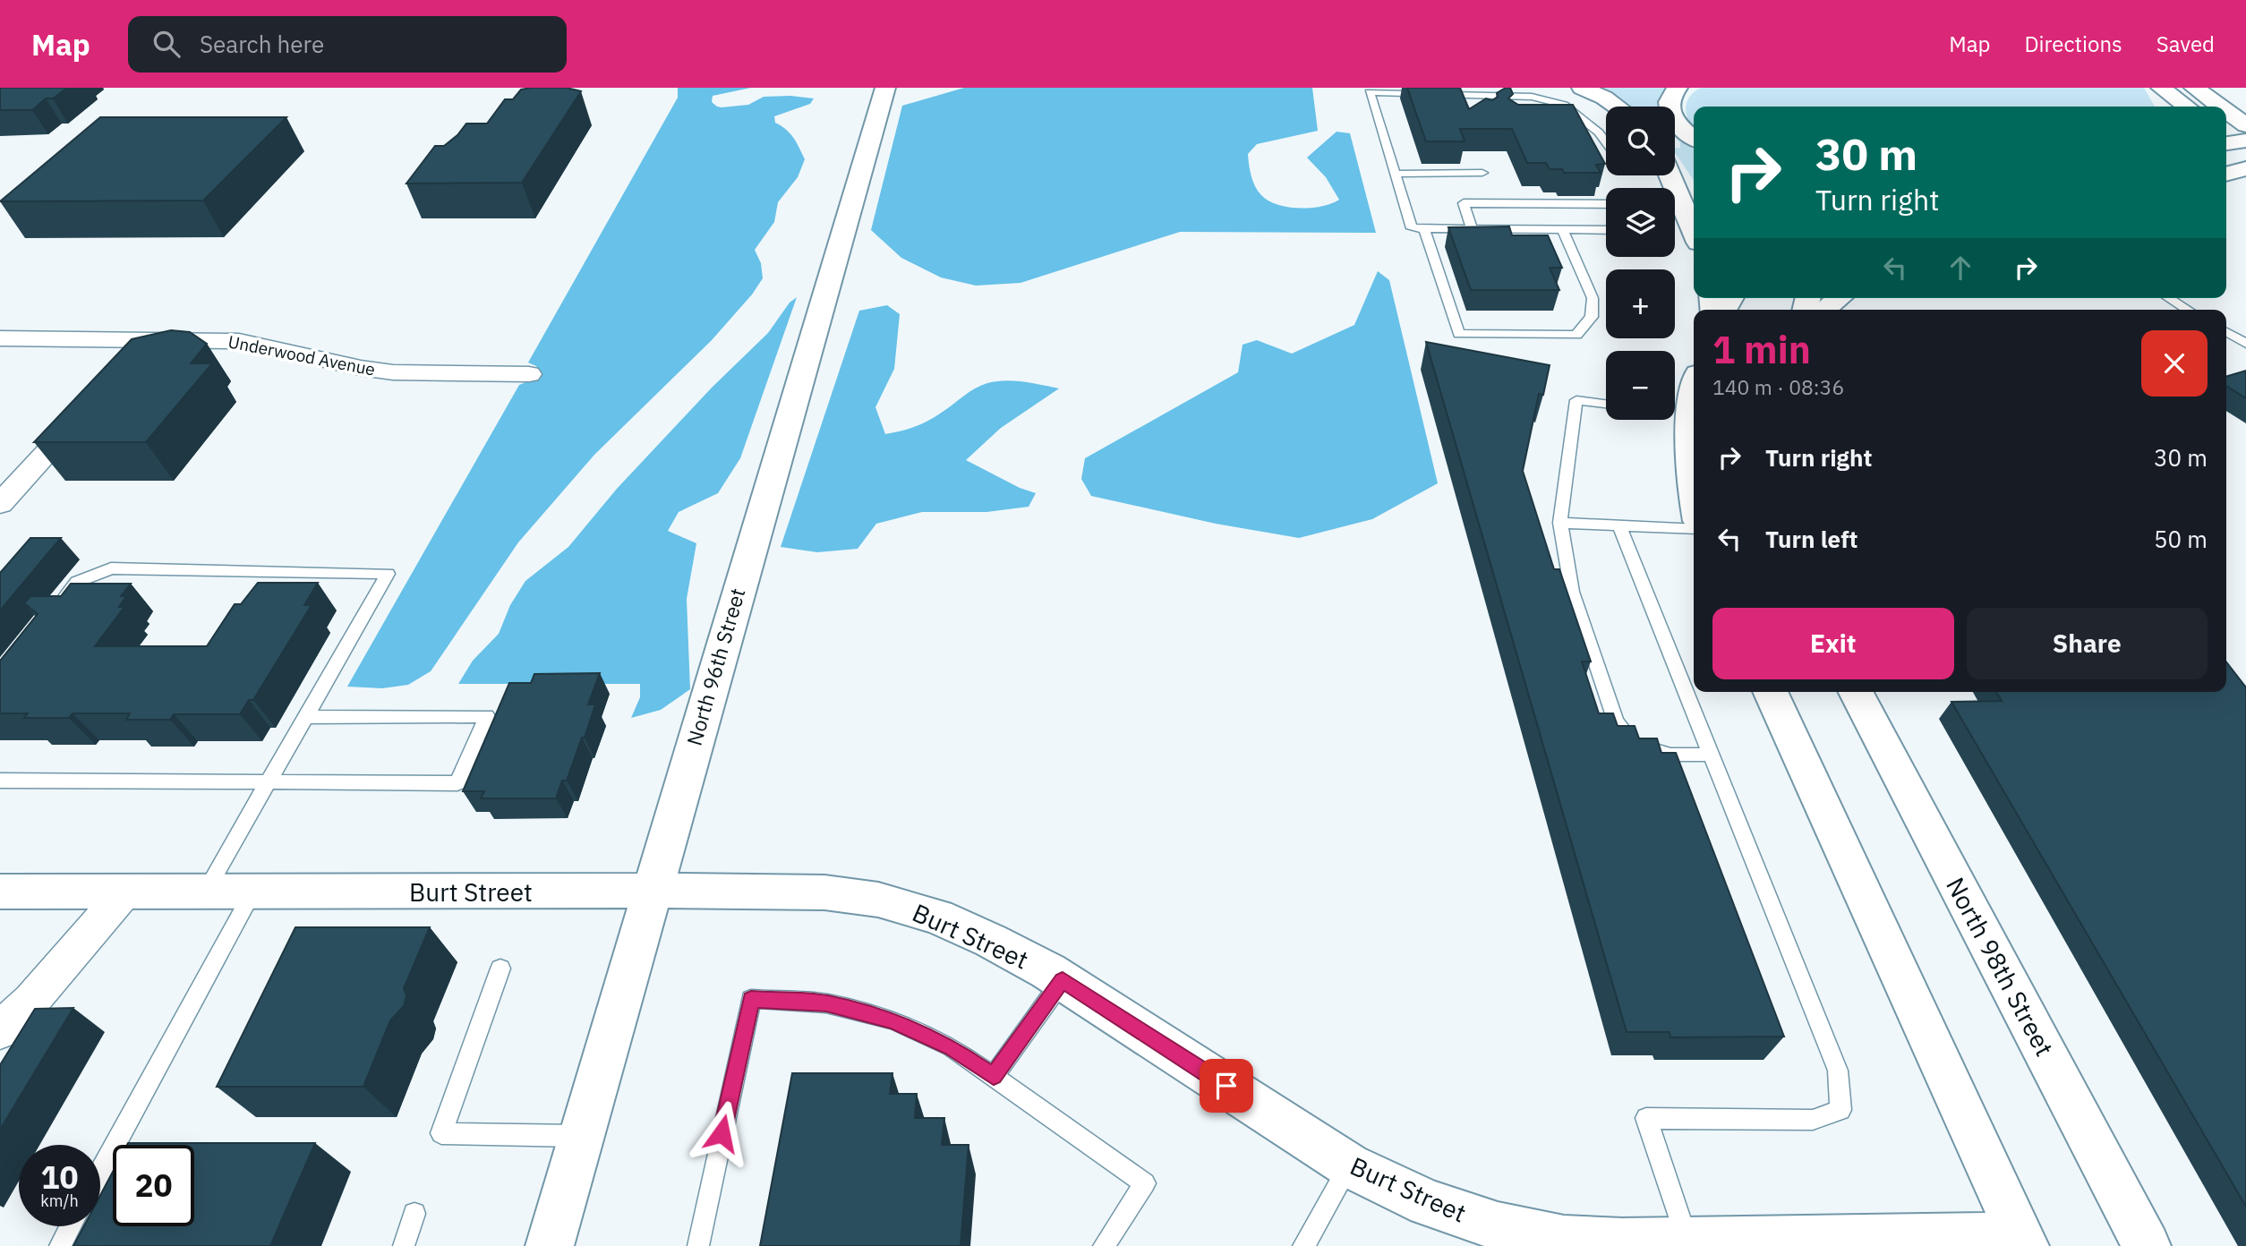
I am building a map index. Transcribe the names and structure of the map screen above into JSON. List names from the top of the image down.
{
  "streets": {
    "main road": ["North 96th Street", "Burt Street", "North 98th Street"],
    "street": ["Underwood Avenue"]
  },
  "crossings": [
    ["North 96th Street", "Burt Street"]
  ],
  "page": {
    "header": "Map",
    "search": "Search here",
    "nav": ["Map", "Directions", "Saved"],
    "map_buttons": ["+", "−"],
    "turn": ["30 m", "Turn right"],
    "heading": ["1 min", "140 m · 08:36"],
    "list": [
      {
        "name": "Turn right",
        "value": "30 m"
      },
      {
        "name": "Turn left",
        "value": "50 m"
      }
    ],
    "buttons": ["Exit", "Share"],
    "speed": "10 km/h",
    "limit": "20"
  }
}
